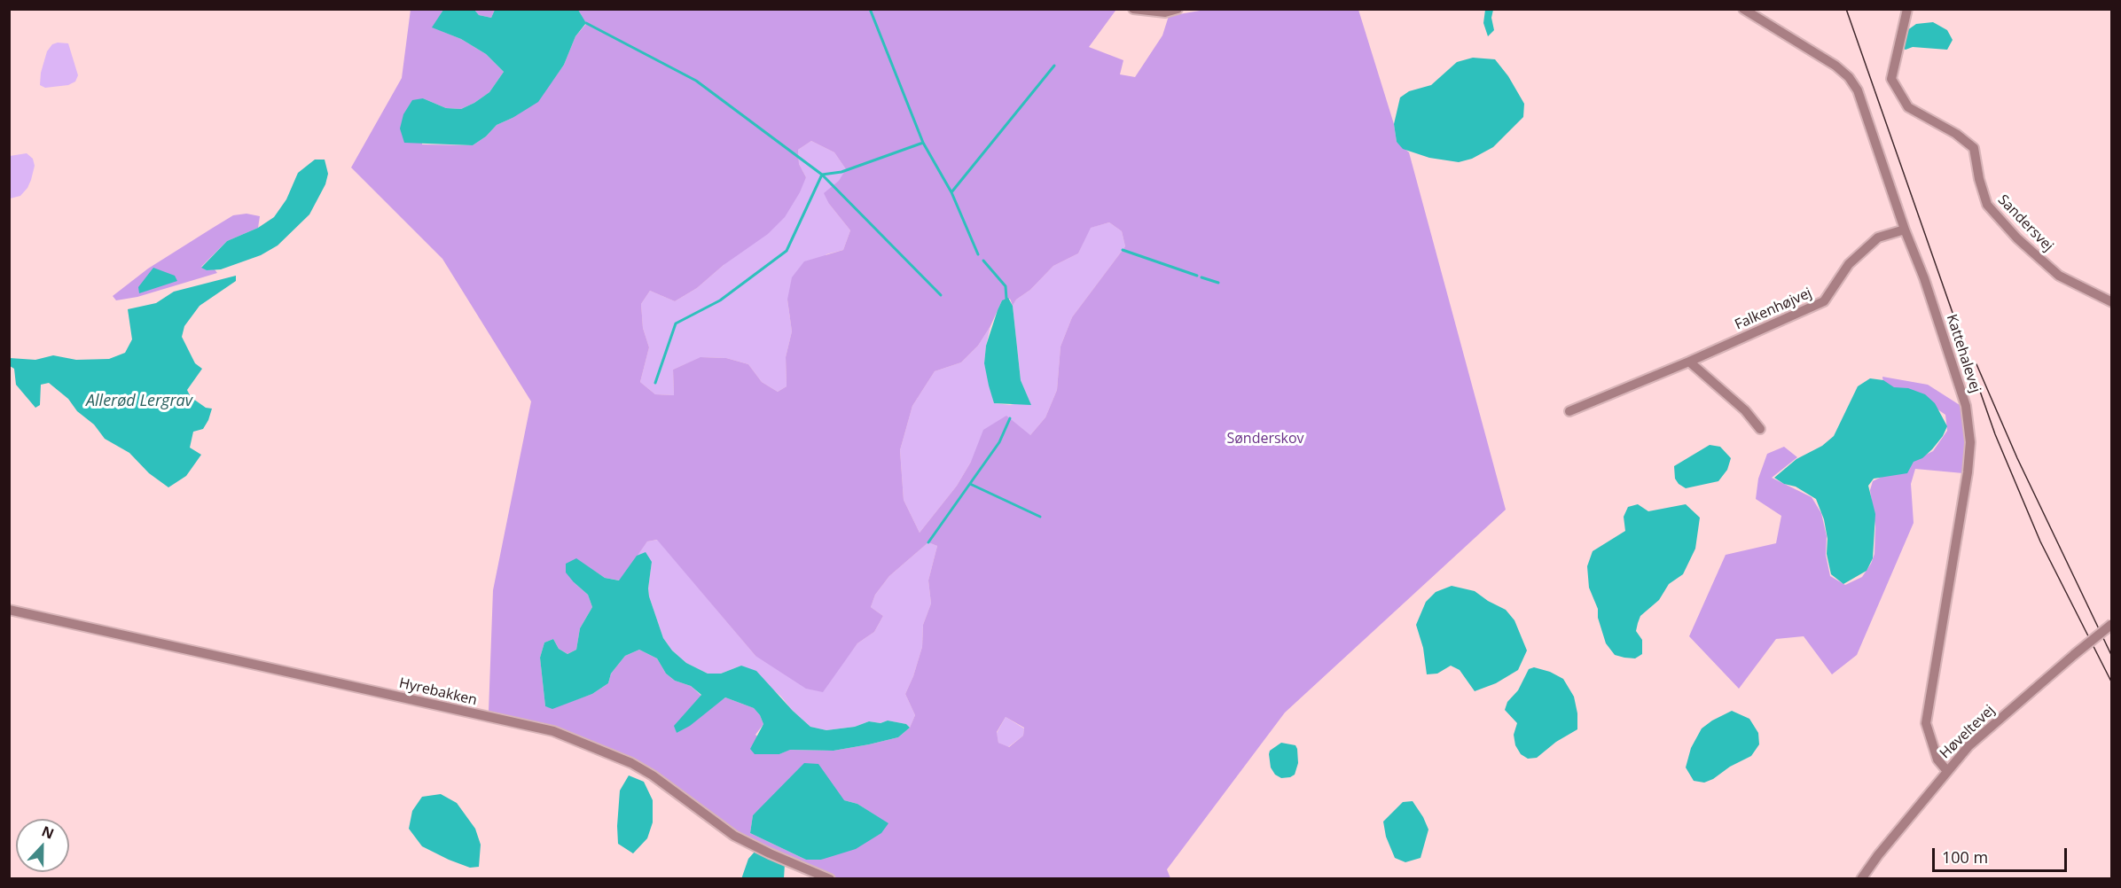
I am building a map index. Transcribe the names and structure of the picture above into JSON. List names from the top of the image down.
{
  "streets": {
    "street": [
      "Sandersvej",
      "Falkenhøjvej",
      "Kattehalevej",
      "Hyrebakken",
      "Høveltevej"
    ]
  },
  "crossings": [
    ["Falkenhøjvej", "Kattehalevej"],
    ["Kattehalevej", "Høveltevej"]
  ],
  "water": ["Allerød Lergrav"],
  "parks": ["Sønderskov"],
  "scale_bar": "100 m",
  "north": "top"
}
